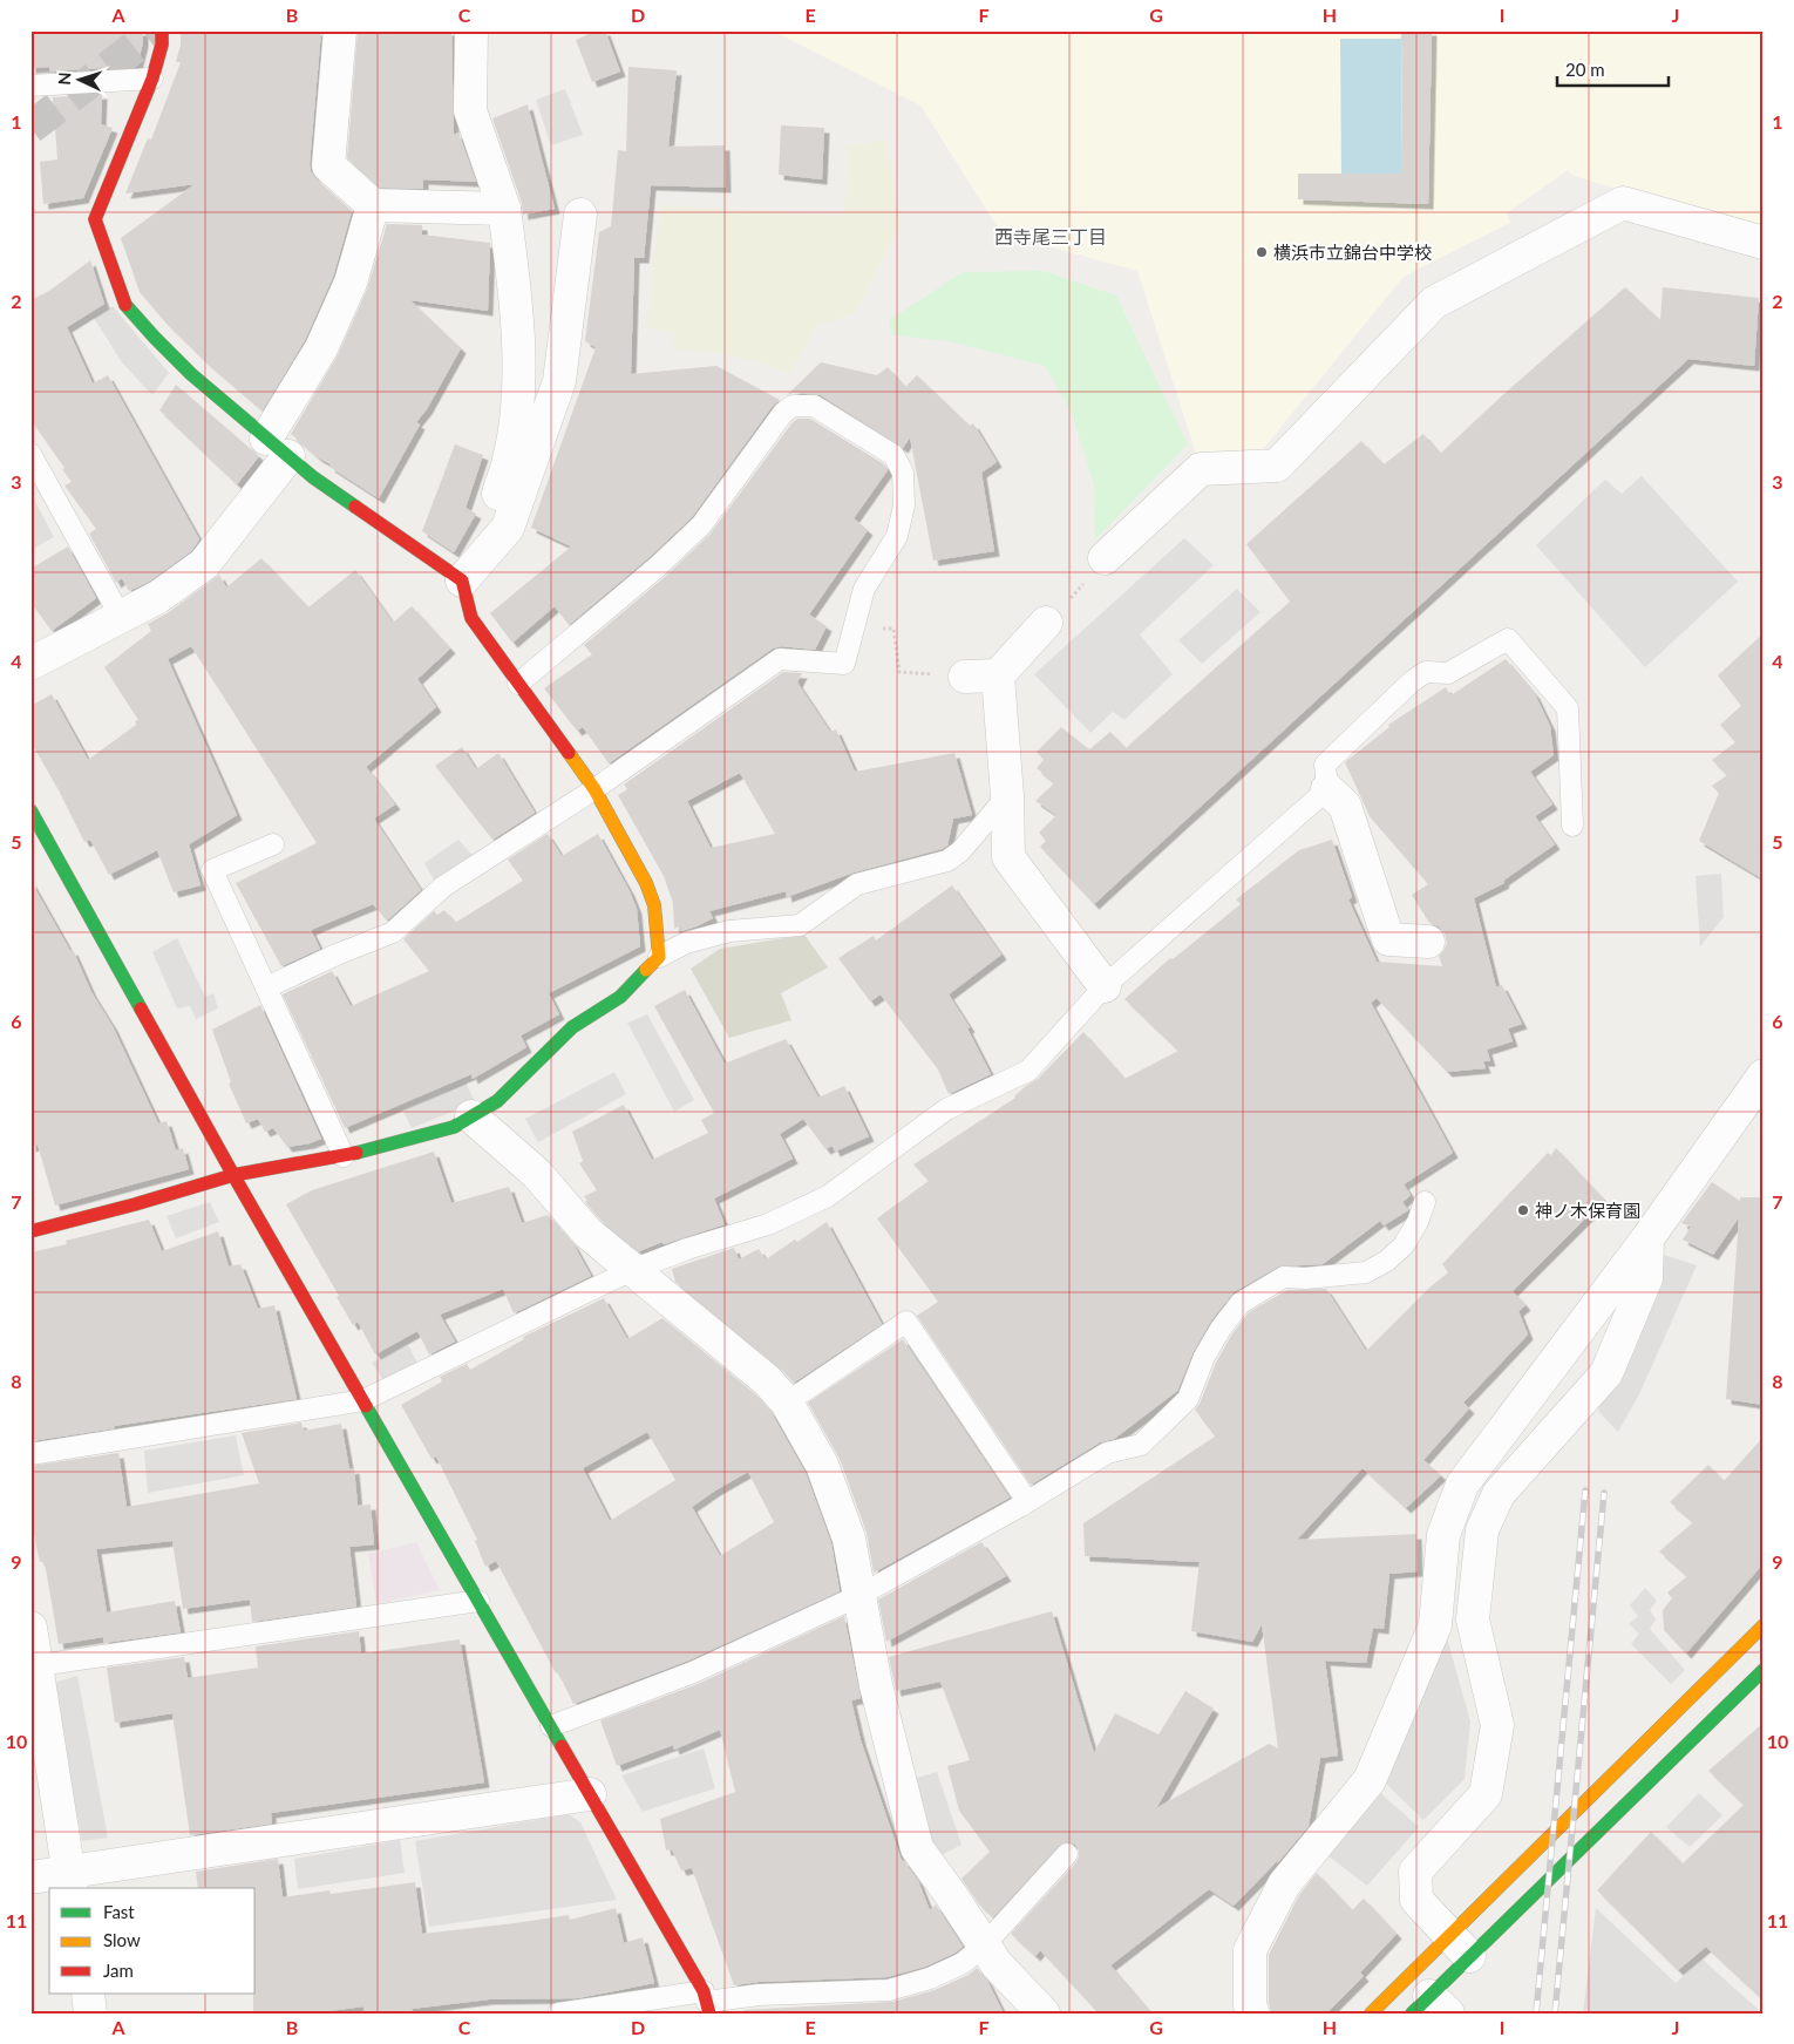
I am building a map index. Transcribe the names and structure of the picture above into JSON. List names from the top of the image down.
{
  "districts": ["西寺尾三丁目"],
  "places": ["横浜市立錦台中学校", "神ノ木保育園"],
  "legend": ["Fast", "Slow", "Jam"],
  "scale_bar": "20 m",
  "north": "left",
  "grid": {
    "columns": [
      "A",
      "B",
      "C",
      "D",
      "E",
      "F",
      "G",
      "H",
      "I",
      "J"
    ],
    "rows": [
      "1",
      "2",
      "3",
      "4",
      "5",
      "6",
      "7",
      "8",
      "9",
      "10",
      "11"
    ]
  }
}
